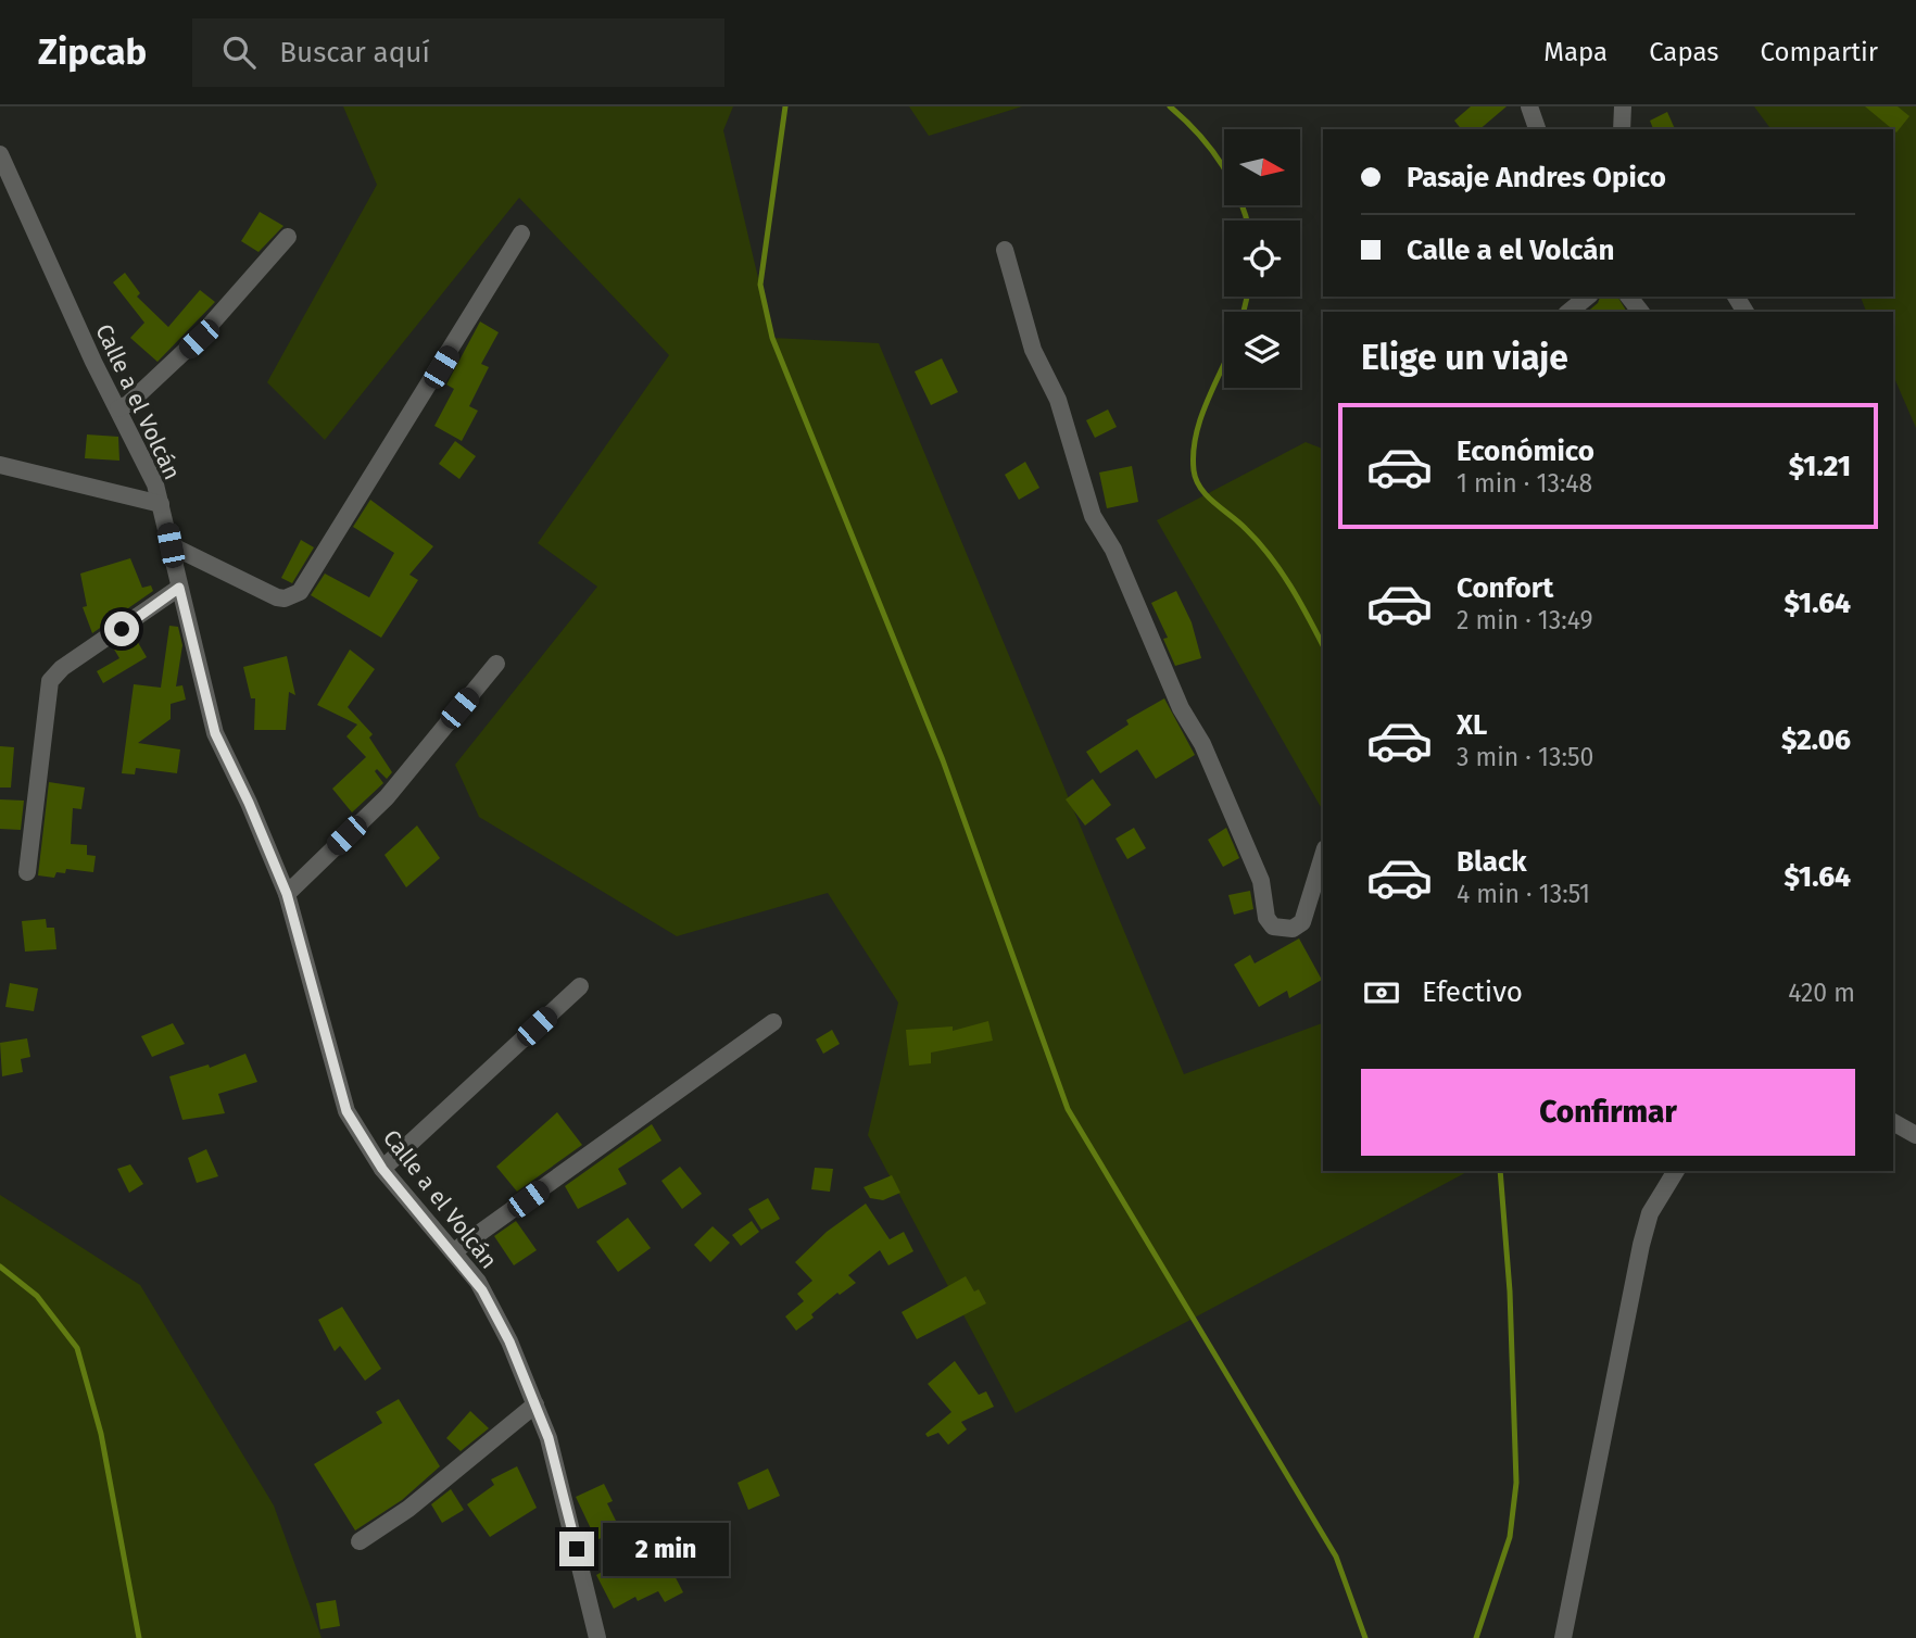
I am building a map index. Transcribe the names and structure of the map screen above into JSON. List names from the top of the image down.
{
  "streets": {
    "street": ["Calle a el Volcán"]
  },
  "north": "right",
  "page": {
    "header": "Zipcab",
    "search": "Buscar aquí",
    "nav": ["Mapa", "Capas", "Compartir"],
    "banner": ["Pasaje Andres Opico", "Calle a el Volcán"],
    "heading": "Elige un viaje",
    "list": [
      {
        "name": "Económico",
        "note": "1 min · 13:48",
        "value": "$1.21"
      },
      {
        "name": "Confort",
        "note": "2 min · 13:49",
        "value": "$1.64"
      },
      {
        "name": "XL",
        "note": "3 min · 13:50",
        "value": "$2.06"
      },
      {
        "name": "Black",
        "note": "4 min · 13:51",
        "value": "$1.64"
      }
    ],
    "pay": ["Efectivo", "420 m"],
    "buttons": "Confirmar",
    "bubble": "2 min"
  }
}
